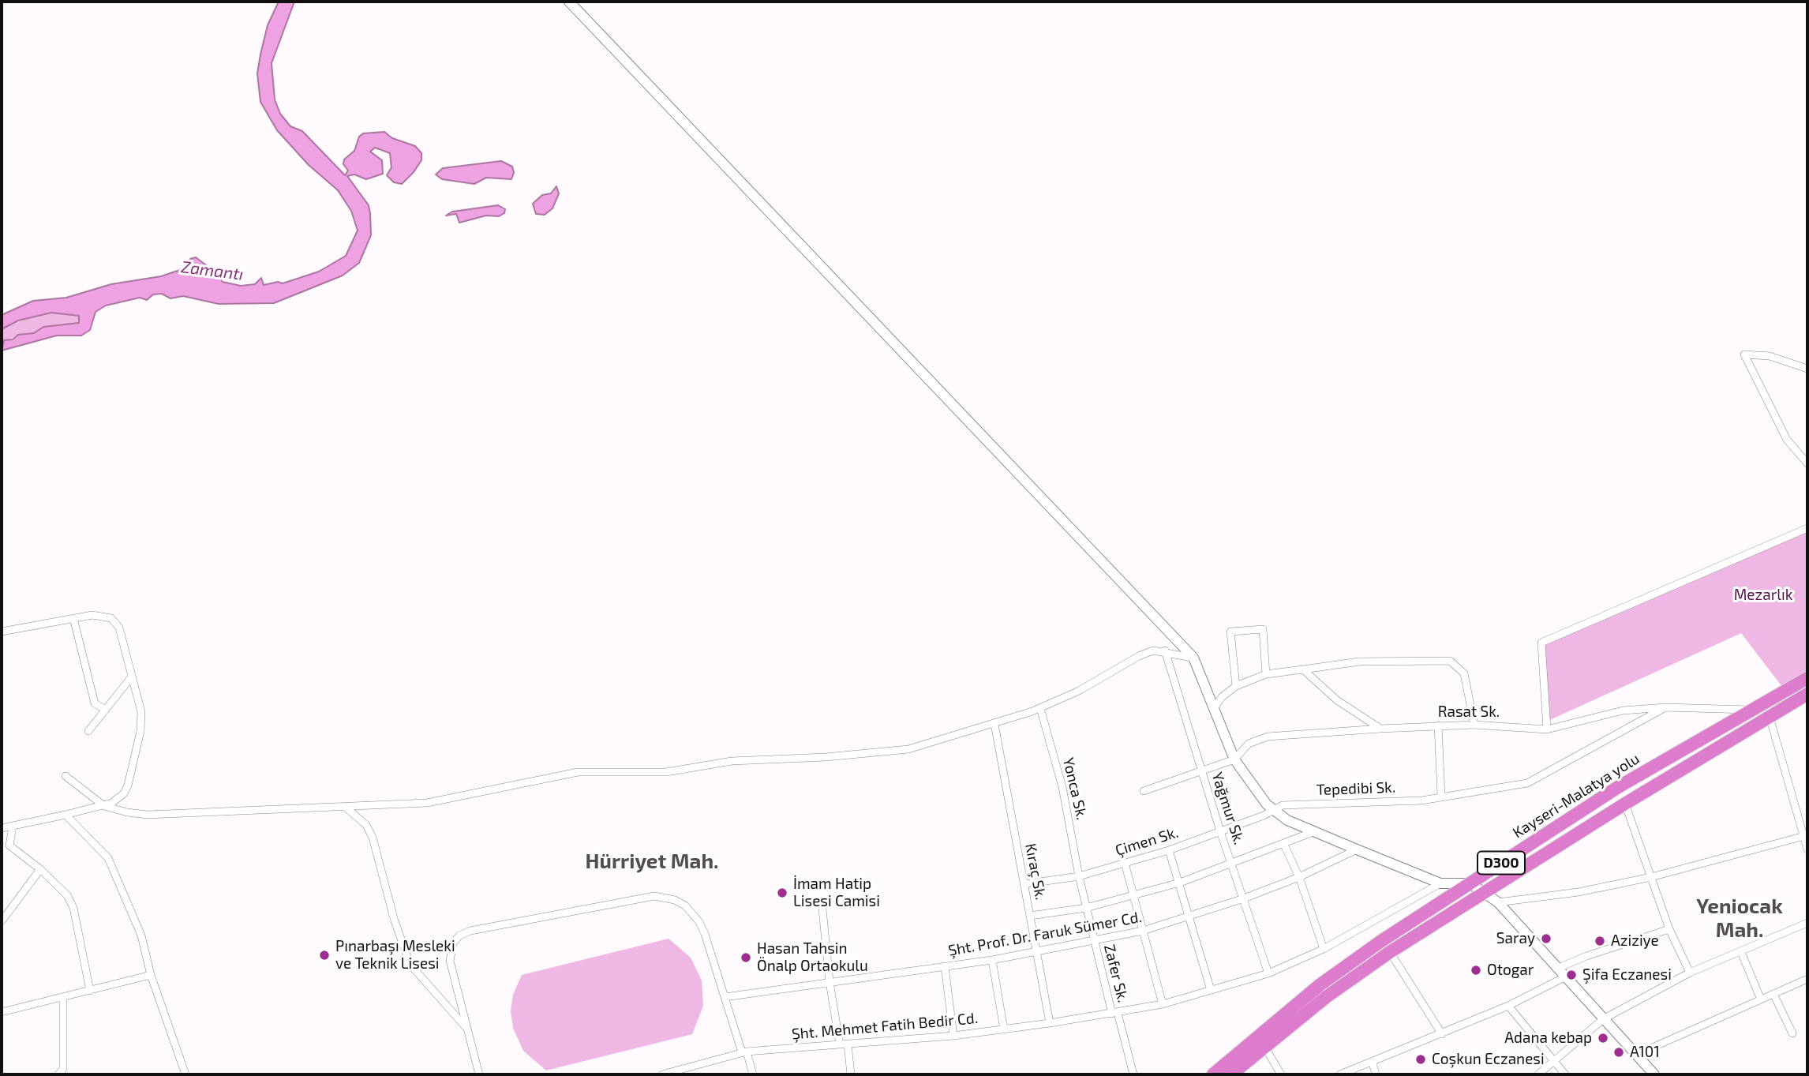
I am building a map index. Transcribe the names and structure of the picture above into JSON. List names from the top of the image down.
{
  "streets": {
    "highway": ["Kayseri-Malatya yolu", "D300"],
    "street": [
      "Rasat Sk.",
      "Yonca Sk.",
      "Tepedibi Sk.",
      "Yağmur Sk.",
      "Çimen Sk.",
      "Kıraç Sk.",
      "Şht. Prof. Dr. Faruk Sümer Cd.",
      "Zafer Sk.",
      "Şht. Mehmet Fatih Bedir Cd."
    ]
  },
  "crossings": [
    ["Rasat Sk.", "Tepedibi Sk."],
    ["Rasat Sk.", "Kayseri-Malatya yolu"],
    ["Yonca Sk.", "Çimen Sk."],
    ["Yonca Sk.", "Zafer Sk."],
    ["Tepedibi Sk.", "Çimen Sk."],
    ["Yağmur Sk.", "Çimen Sk."],
    ["Yağmur Sk.", "Şht. Prof. Dr. Faruk Sümer Cd."],
    ["Yağmur Sk.", "Şht. Mehmet Fatih Bedir Cd."],
    ["Çimen Sk.", "Kıraç Sk."],
    ["Çimen Sk.", "Zafer Sk."],
    ["Kıraç Sk.", "Şht. Prof. Dr. Faruk Sümer Cd."],
    ["Kıraç Sk.", "Şht. Mehmet Fatih Bedir Cd."],
    ["Şht. Prof. Dr. Faruk Sümer Cd.", "Zafer Sk."],
    ["Zafer Sk.", "Şht. Mehmet Fatih Bedir Cd."]
  ],
  "districts": ["Hürriyet Mah.", "Yeniocak Mah."],
  "water": ["Zamantı"],
  "parks": ["Mezarlık"],
  "places": [
    "İmam Hatip Lisesi Camisi",
    "Saray",
    "Aziziye",
    "Pınarbaşı Mesleki ve Teknik Lisesi",
    "Hasan Tahsin Önalp Ortaokulu",
    "Otogar",
    "Şifa Eczanesi",
    "Adana kebap",
    "A101",
    "Coşkun Eczanesi"
  ]
}
